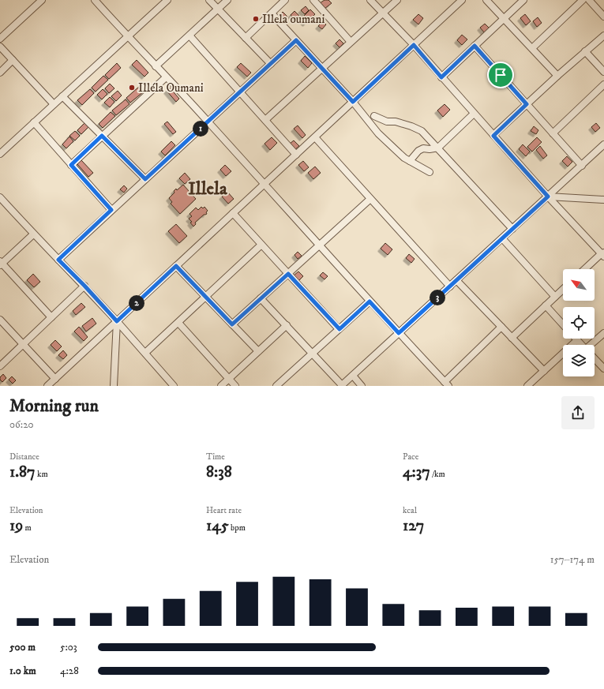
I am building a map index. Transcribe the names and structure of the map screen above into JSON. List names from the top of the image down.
{
  "districts": ["Illela"],
  "places": ["Illela oumani", "Illéla Oumani"],
  "north": "top left",
  "page": {
    "pins": ["1", "3", "2"],
    "heading": ["Morning run", "06:20"],
    "stats": [
      ["Distance", "1.87 km"],
      ["Time", "8:38"],
      ["Pace", "4:37 /km"],
      ["Elevation", "19 m"],
      ["Heart rate", "145 bpm"],
      ["kcal", "127"]
    ],
    "chart": ["Elevation", "157–174 m"],
    "list": [
      {
        "name": "500 m",
        "note": "5:03"
      },
      {
        "name": "1.0 km",
        "note": "4:28"
      }
    ]
  }
}
